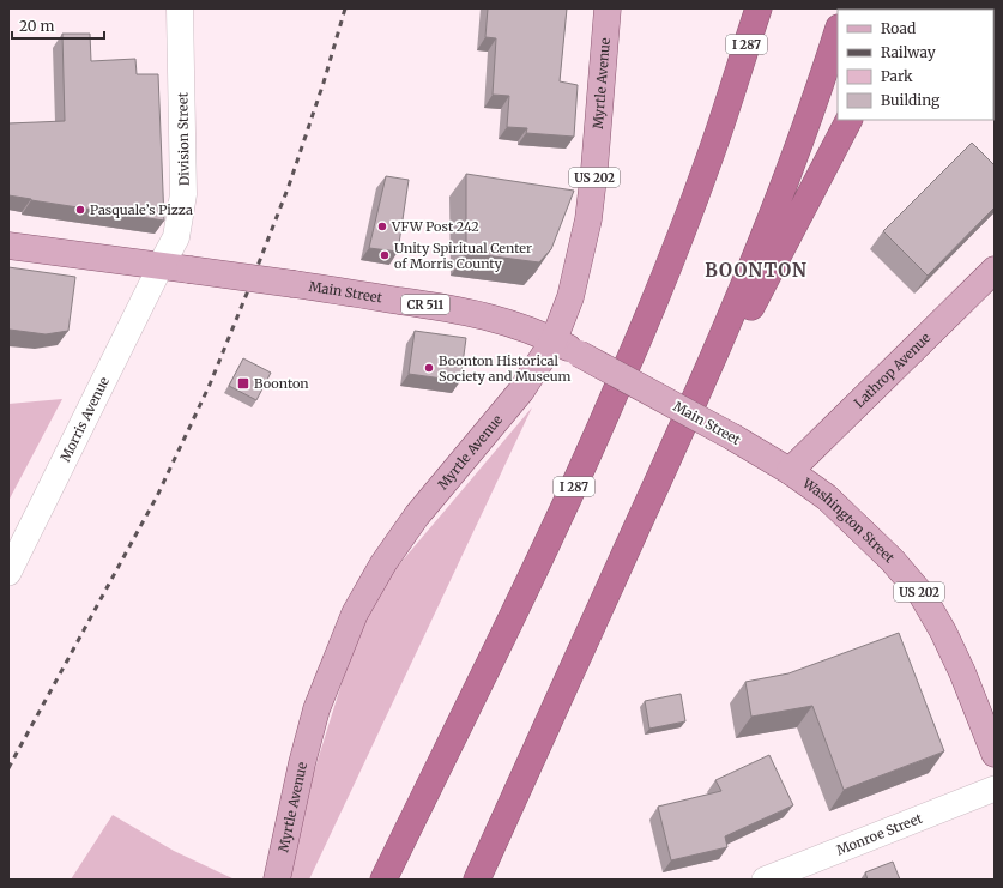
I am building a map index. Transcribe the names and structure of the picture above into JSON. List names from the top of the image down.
{
  "streets": {
    "highway": ["I 287"],
    "main road": [
      "Myrtle Avenue",
      "US 202",
      "Main Street",
      "CR 511",
      "Lathrop Avenue",
      "Washington Street"
    ],
    "street": ["Division Street", "Morris Avenue", "Monroe Street"]
  },
  "crossings": [
    ["Myrtle Avenue", "Main Street"],
    ["Division Street", "Main Street"],
    ["Division Street", "Morris Avenue"],
    ["Main Street", "Lathrop Avenue"],
    ["Main Street", "Morris Avenue"],
    ["Main Street", "Washington Street"],
    ["Lathrop Avenue", "Washington Street"]
  ],
  "districts": ["BOONTON"],
  "places": {
    "other": [
      "Pasquale’s Pizza",
      "VFW Post 242",
      "Unity Spiritual Center of Morris County",
      "Boonton Historical Society and Museum"
    ],
    "transit": ["Boonton"]
  },
  "legend": [
    "Road",
    "Railway",
    "Park",
    "Building"
  ],
  "scale_bar": "20 m"
}
